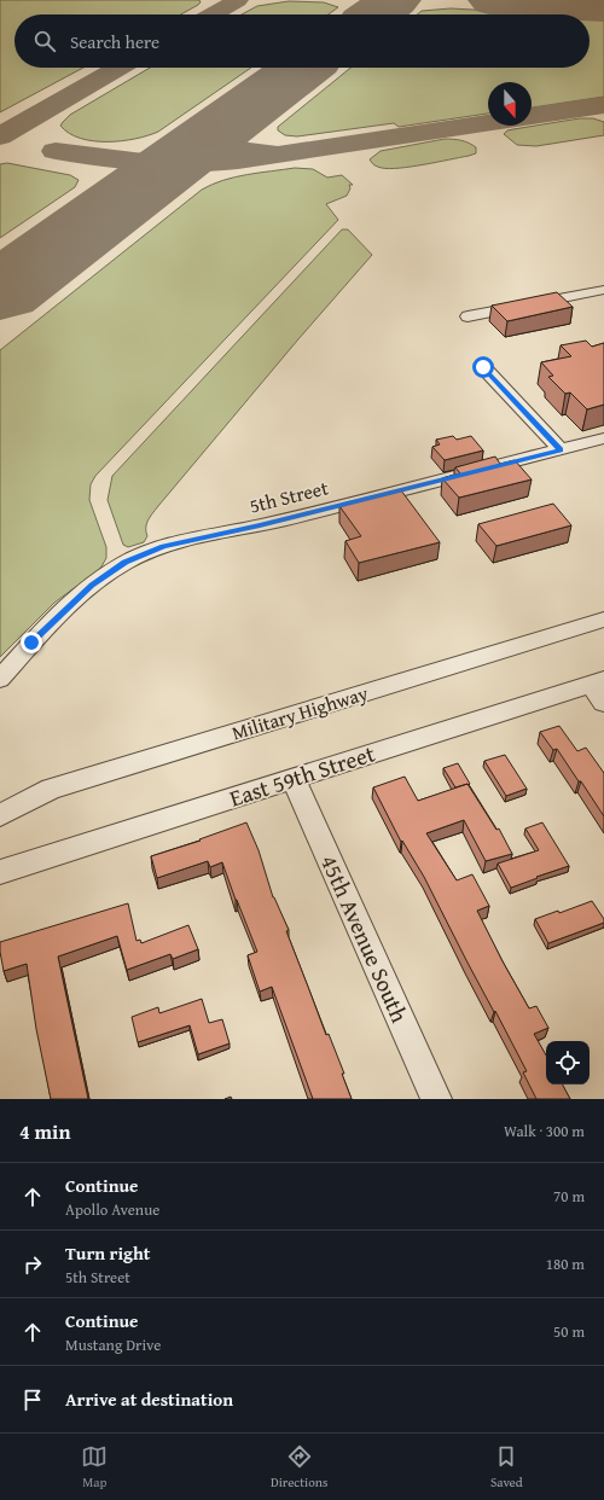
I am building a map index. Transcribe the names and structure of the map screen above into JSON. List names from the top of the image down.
{
  "streets": {
    "street": [
      "5th Street",
      "Military Highway",
      "East 59th Street",
      "45th Avenue South"
    ]
  },
  "crossings": [
    ["East 59th Street", "45th Avenue South"]
  ],
  "north": "bottom",
  "page": {
    "search": "Search here",
    "heading": ["4 min", "Walk · 300 m"],
    "list": [
      ["Continue", "Apollo Avenue", "70 m"],
      ["Turn right", "5th Street", "180 m"],
      ["Continue", "Mustang Drive", "50 m"],
      "Arrive at destination"
    ],
    "nav": ["Map", "Directions", "Saved"]
  }
}
